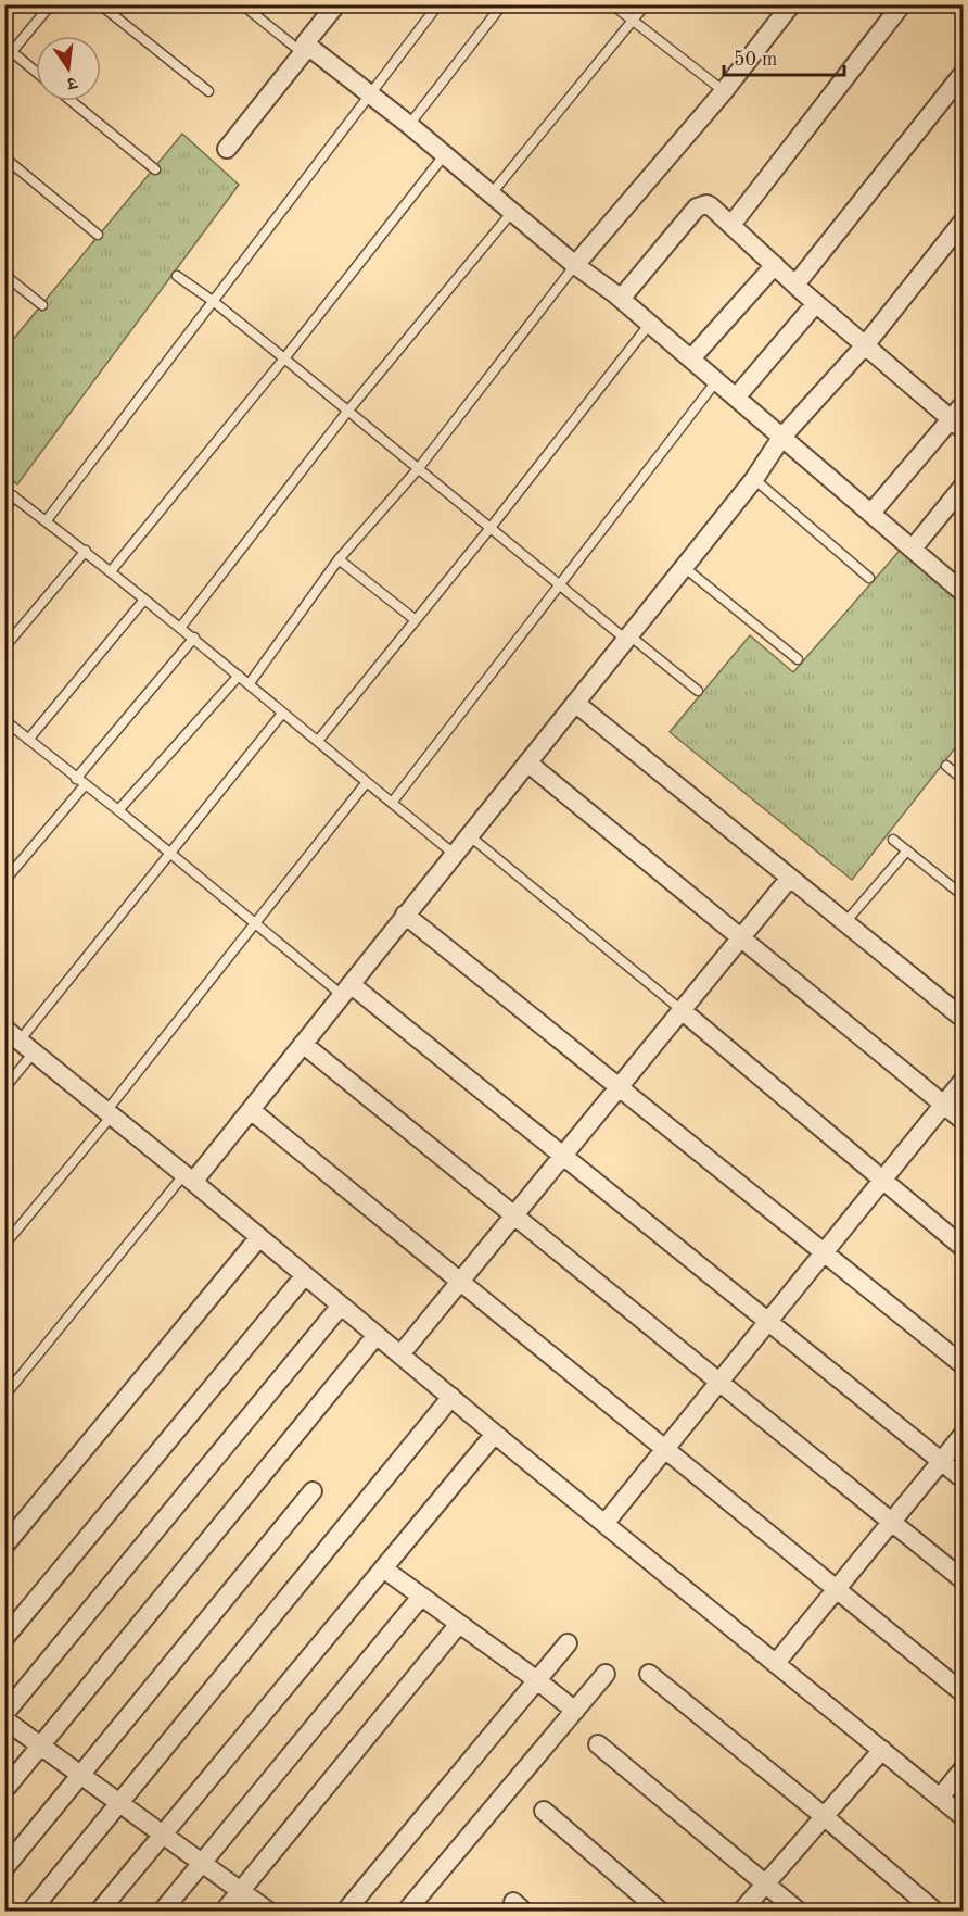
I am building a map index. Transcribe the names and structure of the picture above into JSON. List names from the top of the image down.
{
  "scale_bar": "50 m",
  "north": "bottom"
}
